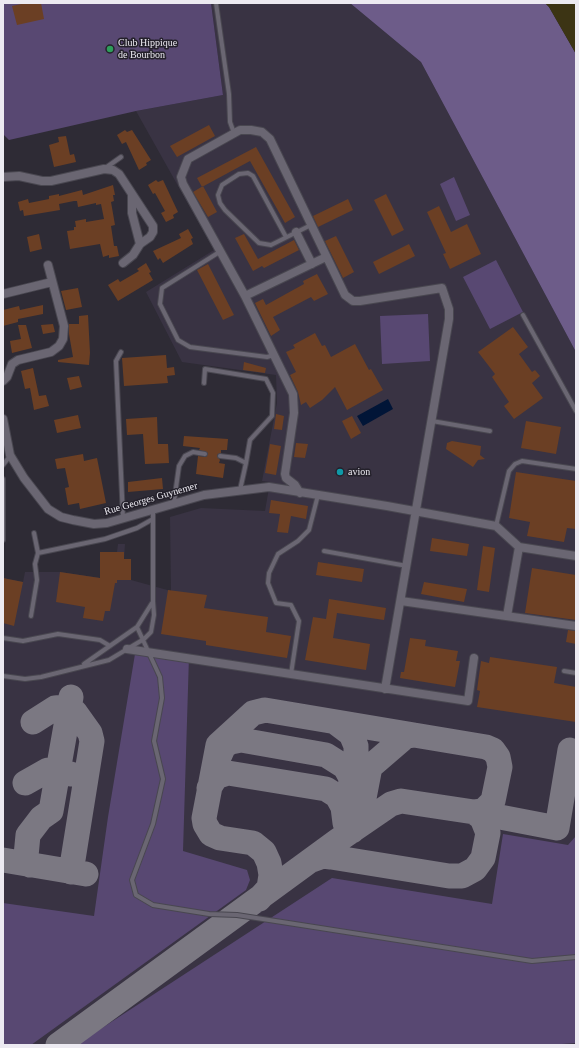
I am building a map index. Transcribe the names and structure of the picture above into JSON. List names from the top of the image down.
{
  "streets": {
    "street": ["Rue Georges Guynemer"]
  },
  "places": ["Club Hippique de Bourbon", "avion"]
}
